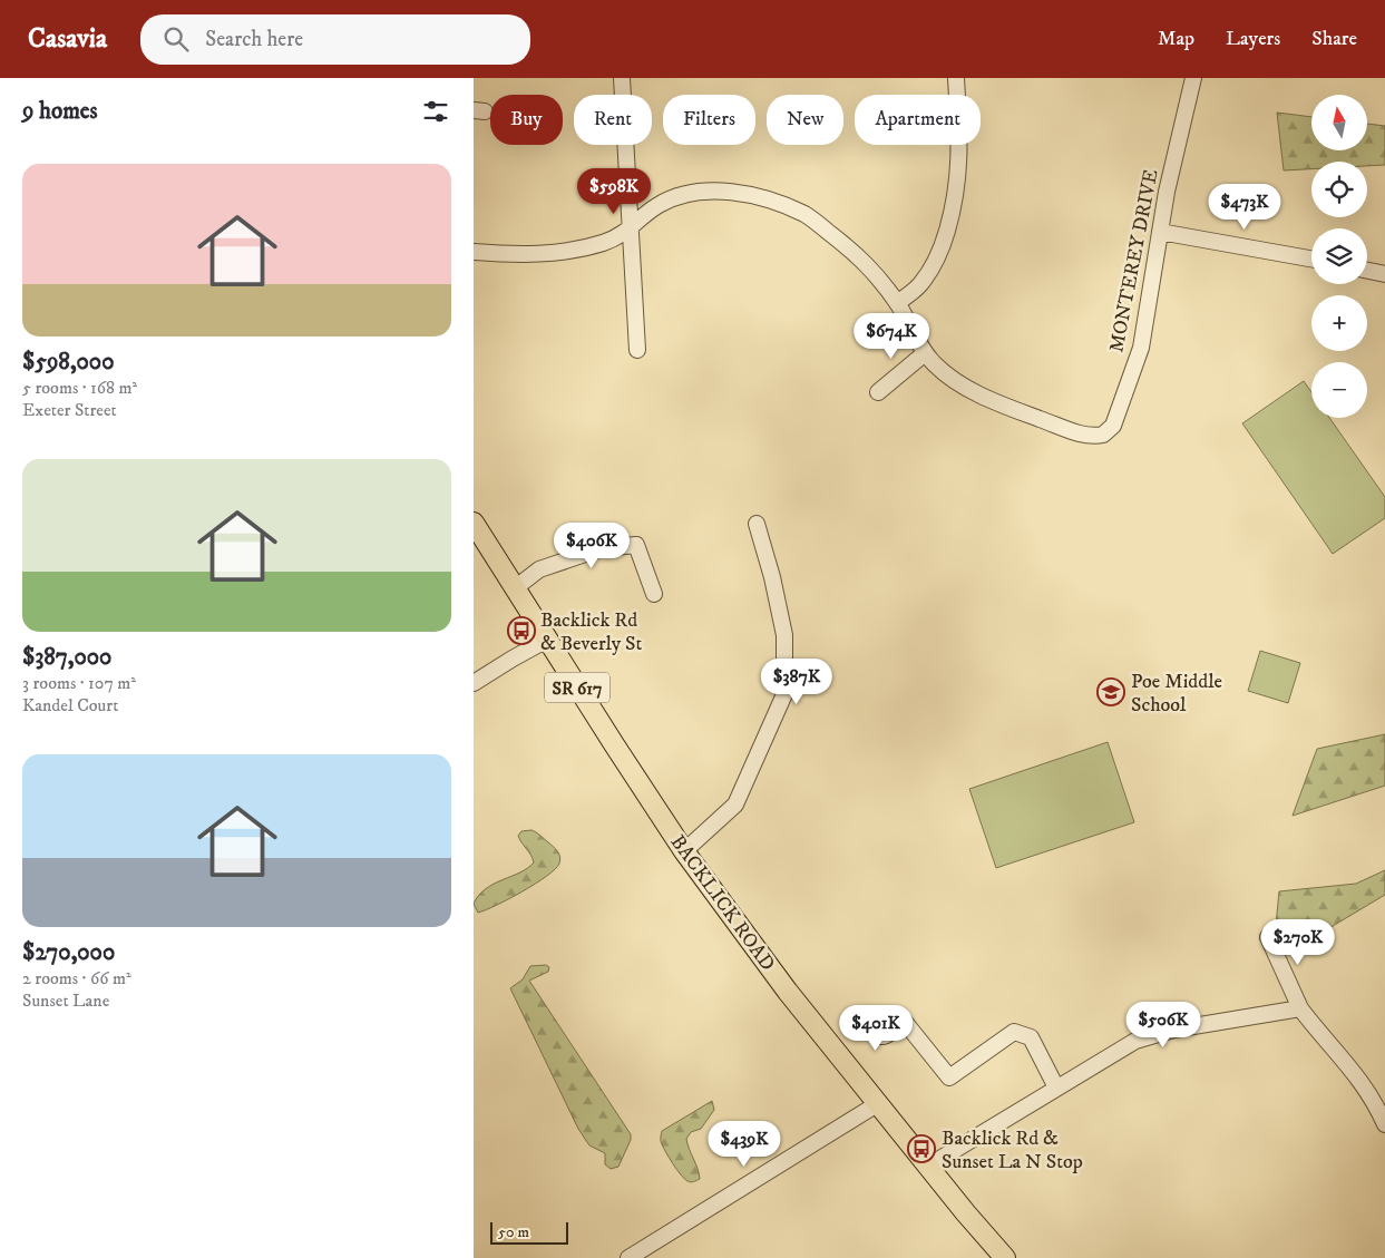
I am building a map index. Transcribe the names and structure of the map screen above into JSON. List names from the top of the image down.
{
  "streets": {
    "main road": ["SR 617", "BACKLICK ROAD"],
    "street": ["MONTEREY DRIVE"]
  },
  "places": {
    "bus stop": ["Backlick Rd & Beverly St", "Backlick Rd & Sunset La N Stop"],
    "school or university": ["Poe Middle School"]
  },
  "scale_bar": "50 m",
  "north": "top",
  "page": {
    "header": "Casavia",
    "search": "Search here",
    "nav": ["Map", "Layers", "Share"],
    "heading": "9 homes",
    "map_buttons": ["+", "−"],
    "chip": [
      "Buy",
      "Rent",
      "Filters",
      "New",
      "Apartment"
    ],
    "list": [
      {
        "name": "$598,000",
        "note": "5 rooms · 168 m² · Exeter Street"
      },
      {
        "name": "$387,000",
        "note": "3 rooms · 107 m² · Kandel Court"
      },
      {
        "name": "$270,000",
        "note": "2 rooms · 66 m² · Sunset Lane"
      }
    ],
    "price": [
      "$598K",
      "$473K",
      "$674K",
      "$406K",
      "$387K",
      "$270K",
      "$506K",
      "$401K",
      "$439K"
    ],
    "scale": "50 m"
  }
}
